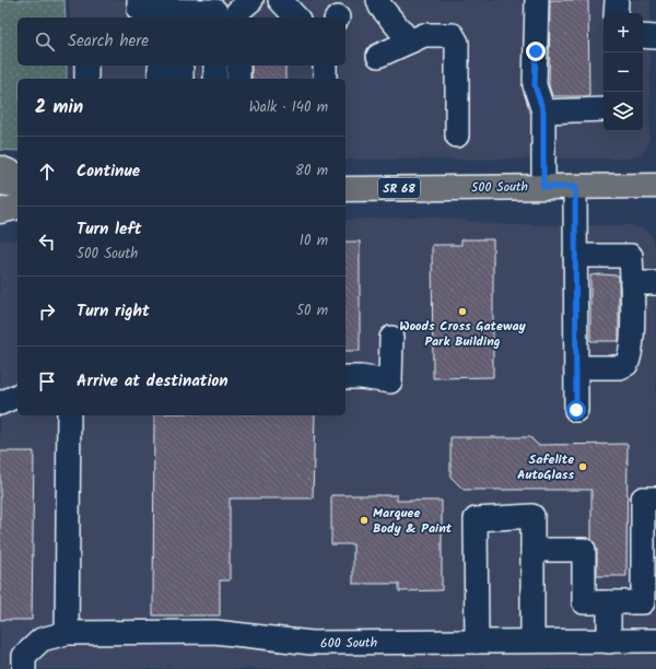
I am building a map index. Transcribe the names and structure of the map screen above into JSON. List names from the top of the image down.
{
  "streets": {
    "main road": ["500 South", "SR 68"],
    "street": ["600 South"]
  },
  "places": ["Woods Cross Gateway Park Building", "Safelite AutoGlass", "Marquee Body & Paint"],
  "page": {
    "map_buttons": ["+", "−"],
    "search": "Search here",
    "heading": ["2 min", "Walk · 140 m"],
    "list": [
      ["Continue", "80 m"],
      ["Turn left", "500 South", "10 m"],
      ["Turn right", "50 m"],
      "Arrive at destination"
    ]
  }
}
